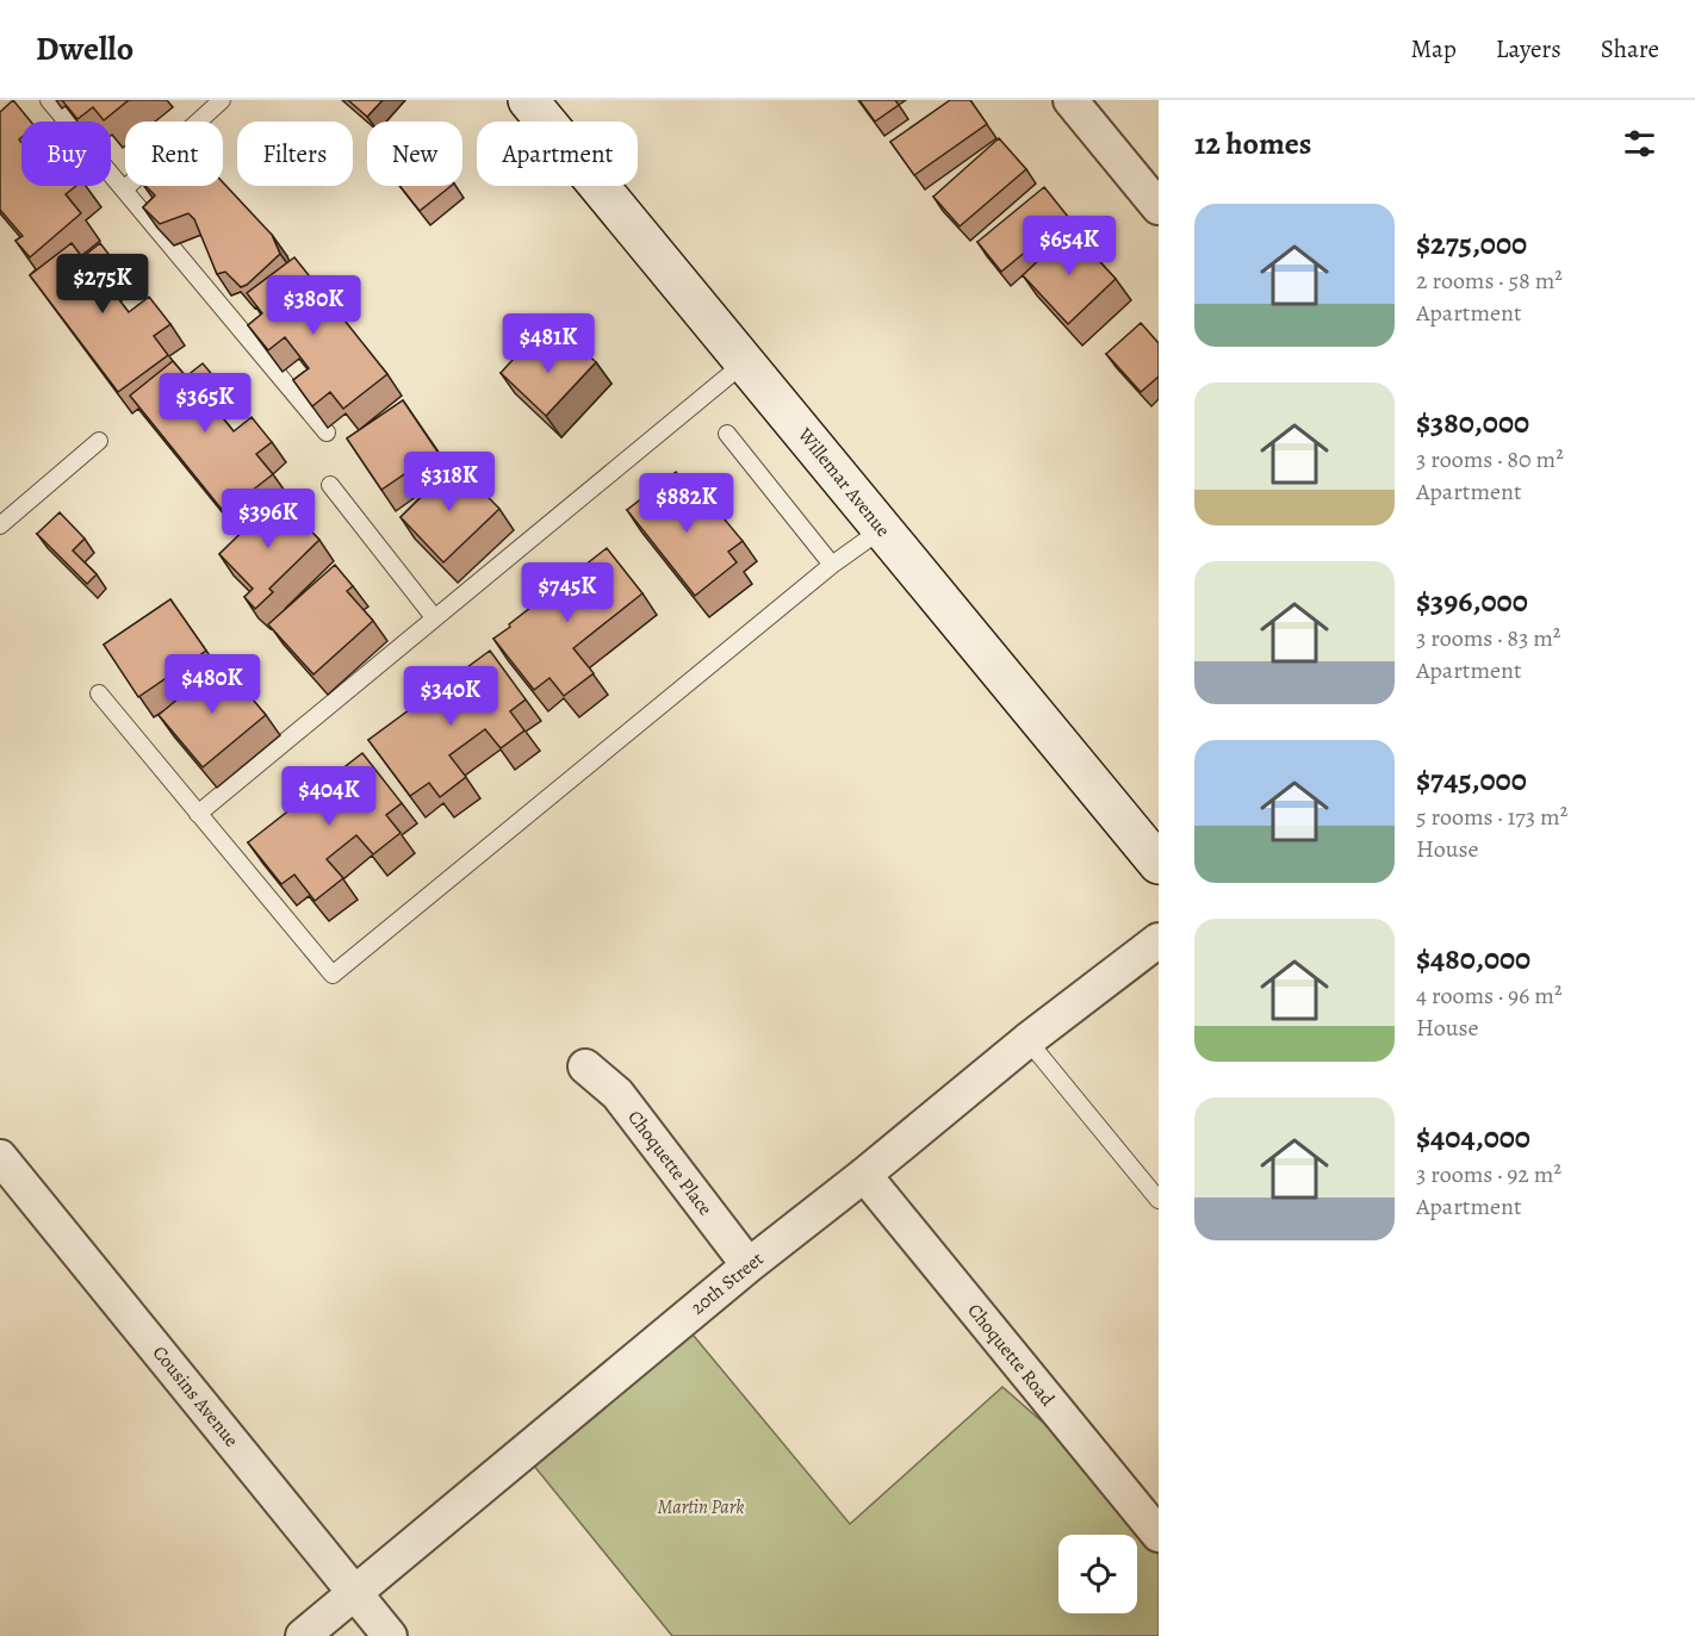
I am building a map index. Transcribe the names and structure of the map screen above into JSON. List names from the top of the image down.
{
  "streets": {
    "street": [
      "Willemar Avenue",
      "Choquette Place",
      "20th Street",
      "Choquette Road",
      "Cousins Avenue"
    ]
  },
  "crossings": [
    ["Choquette Place", "20th Street"],
    ["20th Street", "Choquette Road"],
    ["20th Street", "Cousins Avenue"]
  ],
  "parks": ["Martin Park"],
  "page": {
    "header": "Dwello",
    "nav": ["Map", "Layers", "Share"],
    "heading": "12 homes",
    "chip": [
      "Buy",
      "Rent",
      "Filters",
      "New",
      "Apartment"
    ],
    "list": [
      {
        "name": "$275,000",
        "note": "2 rooms · 58 m² · Apartment"
      },
      {
        "name": "$380,000",
        "note": "3 rooms · 80 m² · Apartment"
      },
      {
        "name": "$396,000",
        "note": "3 rooms · 83 m² · Apartment"
      },
      {
        "name": "$745,000",
        "note": "5 rooms · 173 m² · House"
      },
      {
        "name": "$480,000",
        "note": "4 rooms · 96 m² · House"
      },
      {
        "name": "$404,000",
        "note": "3 rooms · 92 m² · Apartment"
      }
    ],
    "price": [
      "$654K",
      "$275K",
      "$380K",
      "$481K",
      "$365K",
      "$318K",
      "$882K",
      "$396K",
      "$745K",
      "$480K",
      "$340K",
      "$404K"
    ]
  }
}
